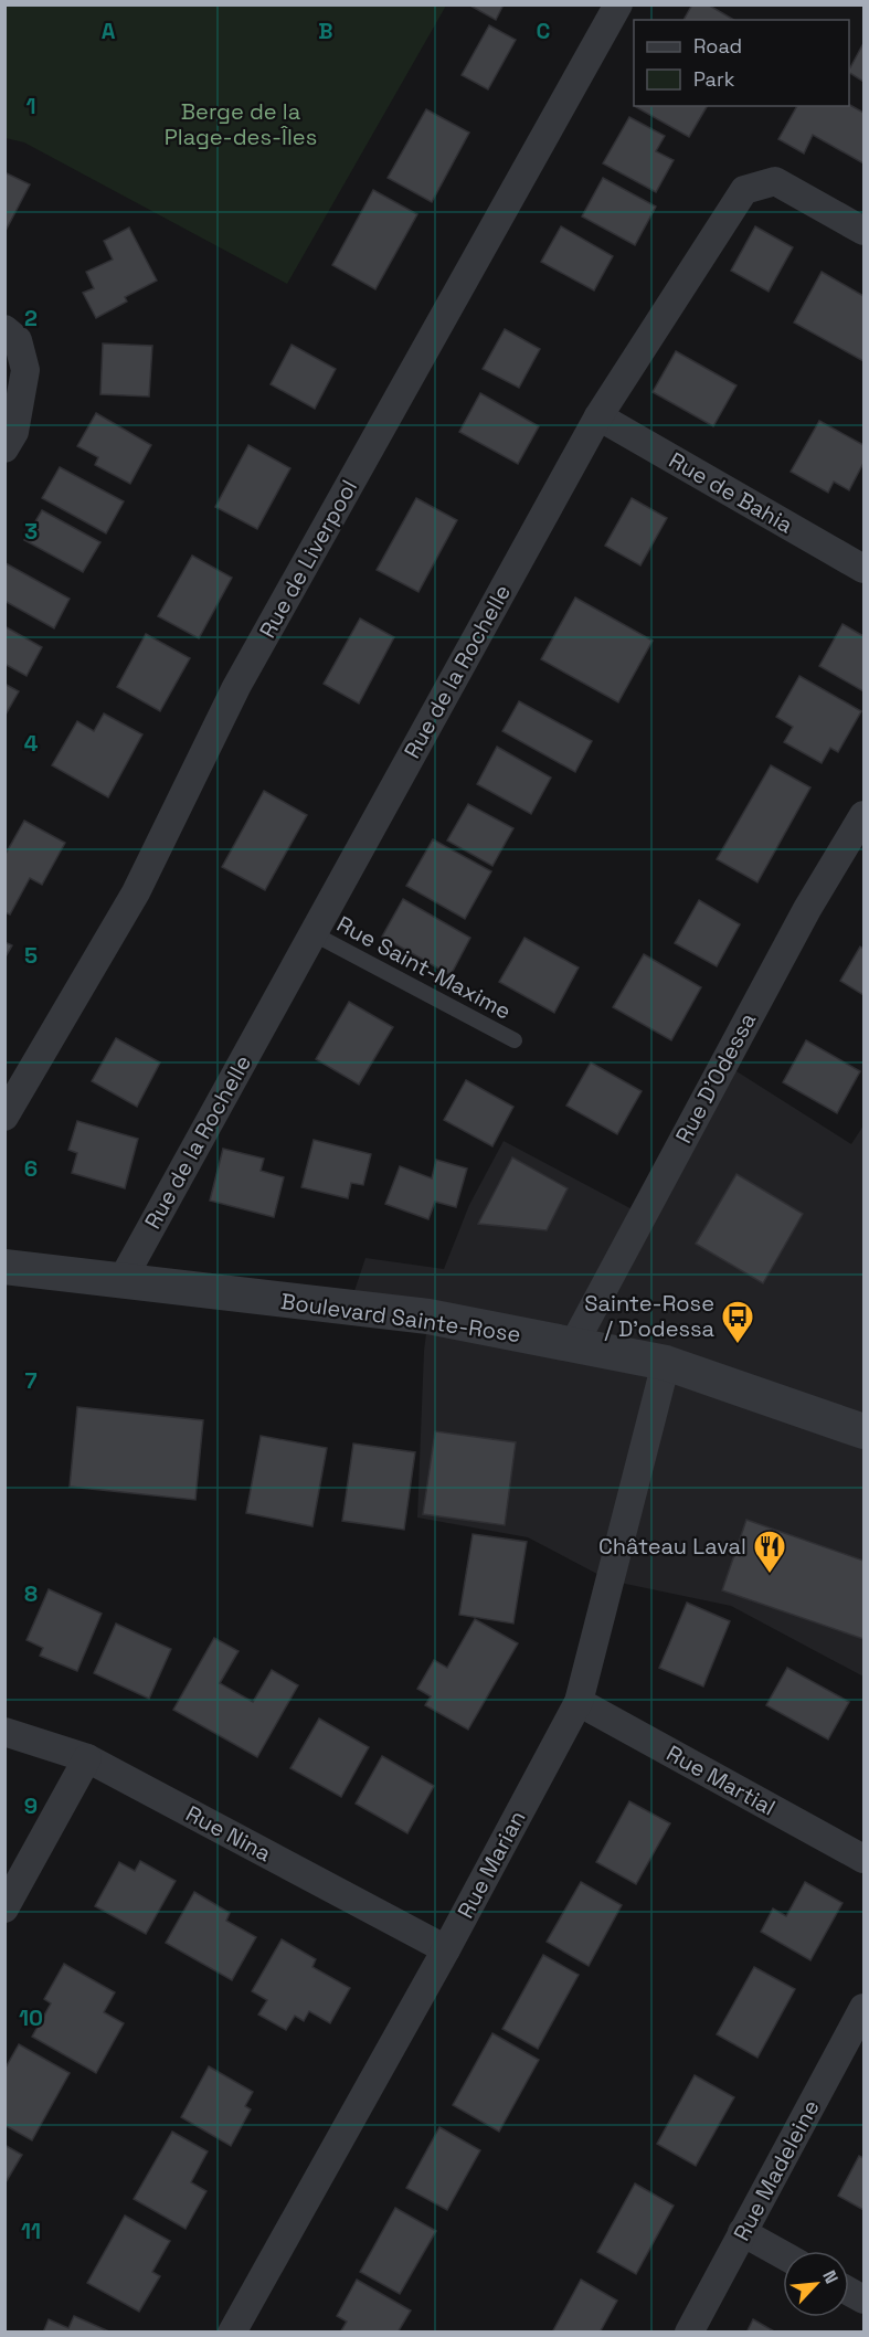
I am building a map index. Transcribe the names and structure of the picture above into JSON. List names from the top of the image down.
{
  "streets": {
    "street": [
      "Rue de Bahia",
      "Rue de Liverpool",
      "Rue de la Rochelle",
      "Rue D'Odessa",
      "Boulevard Sainte-Rose",
      "Rue Martial",
      "Rue Nina",
      "Rue Marian",
      "Rue Madeleine"
    ],
    "lane": ["Rue Saint-Maxime"]
  },
  "crossings": [
    ["Rue de Bahia", "Rue de la Rochelle"],
    ["Rue de la Rochelle", "Rue Saint-Maxime"],
    ["Rue de la Rochelle", "Boulevard Sainte-Rose"],
    ["Rue D'Odessa", "Boulevard Sainte-Rose"],
    ["Boulevard Sainte-Rose", "Rue Marian"],
    ["Rue Martial", "Rue Marian"],
    ["Rue Nina", "Rue Marian"]
  ],
  "parks": ["Berge de la Plage-des-Îles"],
  "places": {
    "bus stop": ["Sainte-Rose / D'odessa"],
    "restaurant": ["Château Laval"]
  },
  "legend": ["Road", "Park"],
  "north": "top right",
  "grid": {
    "columns": ["A", "B", "C"],
    "rows": [
      "1",
      "2",
      "3",
      "4",
      "5",
      "6",
      "7",
      "8",
      "9",
      "10",
      "11"
    ]
  }
}
